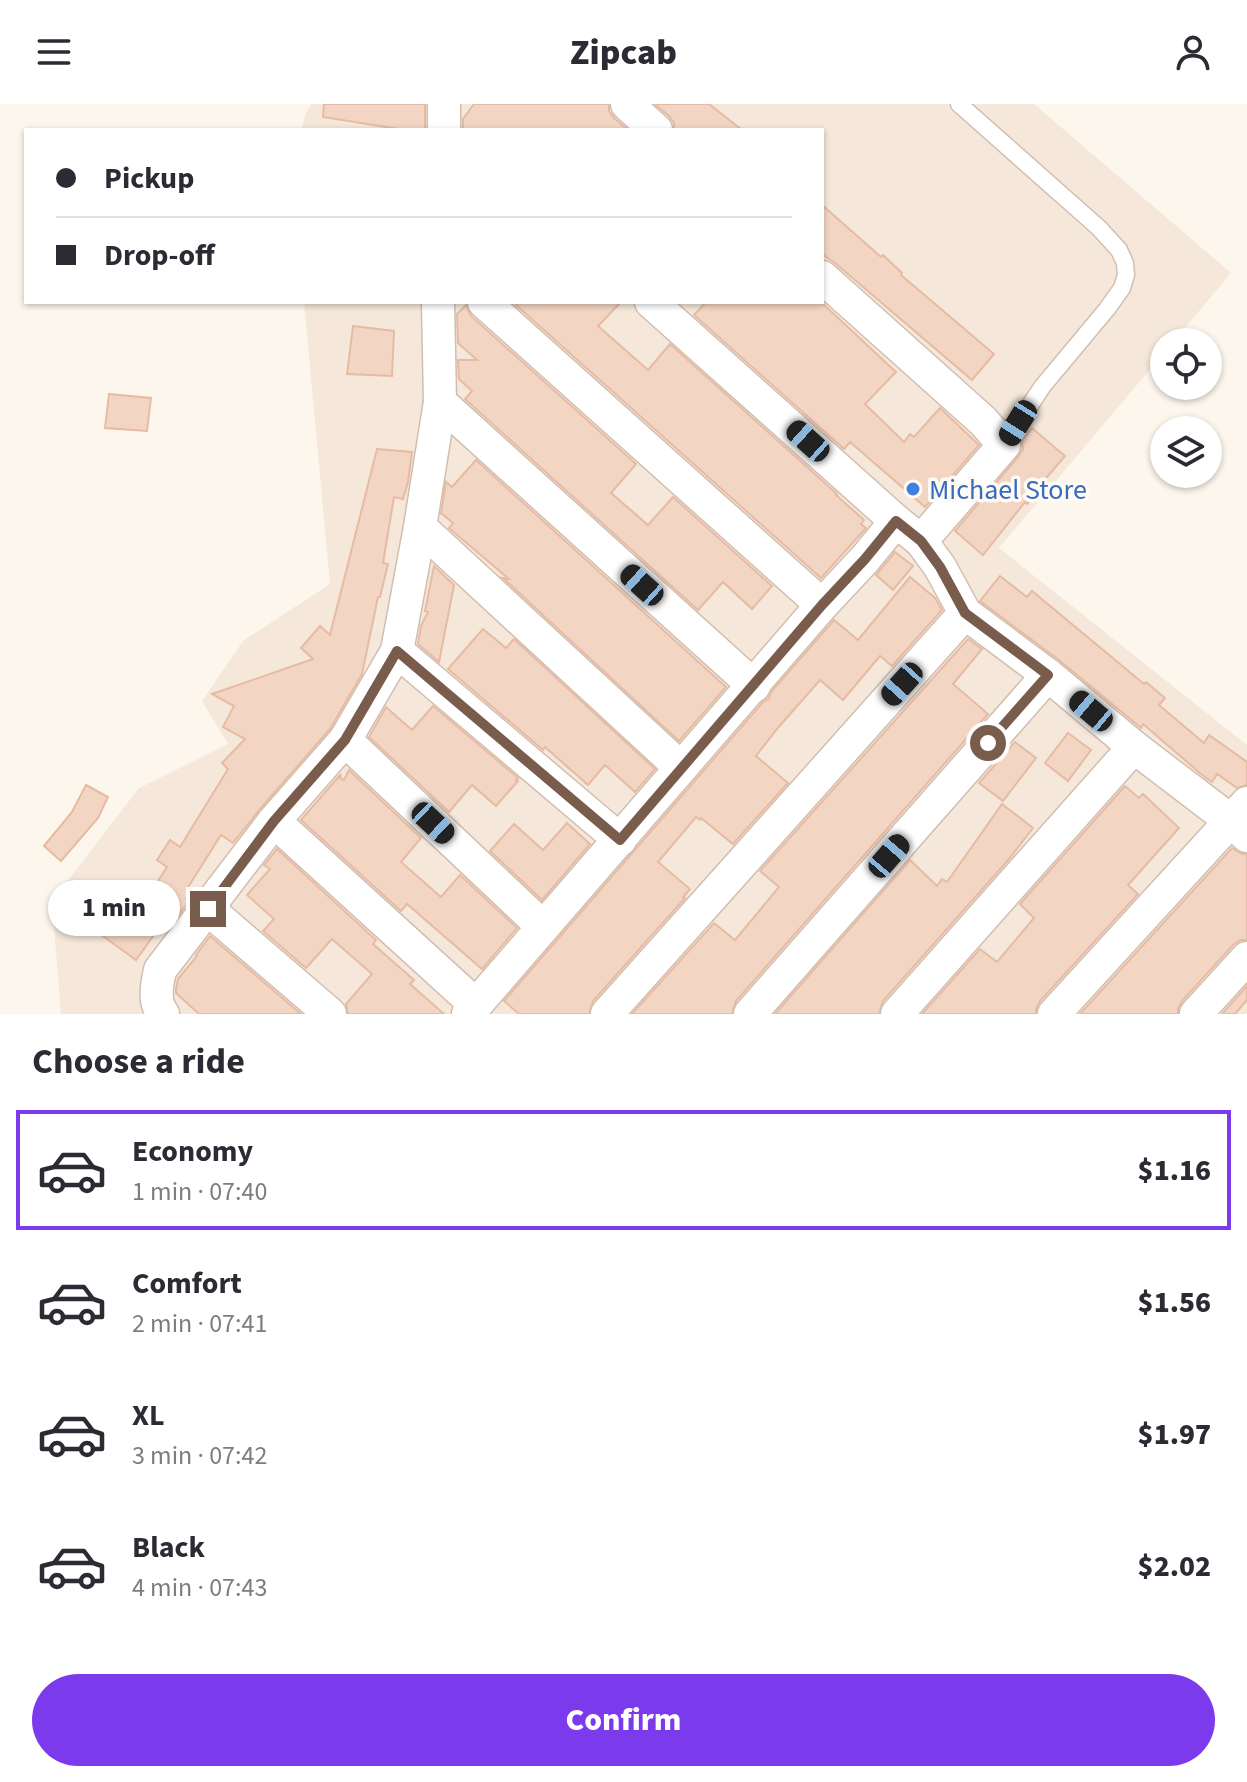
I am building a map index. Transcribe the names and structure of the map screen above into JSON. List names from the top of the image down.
{
  "places": ["Michael Store"],
  "page": {
    "header": "Zipcab",
    "banner": ["Pickup", "Drop-off"],
    "bubble": "1 min",
    "heading": "Choose a ride",
    "list": [
      {
        "name": "Economy",
        "note": "1 min · 07:40",
        "value": "$1.16"
      },
      {
        "name": "Comfort",
        "note": "2 min · 07:41",
        "value": "$1.56"
      },
      {
        "name": "XL",
        "note": "3 min · 07:42",
        "value": "$1.97"
      },
      {
        "name": "Black",
        "note": "4 min · 07:43",
        "value": "$2.02"
      }
    ],
    "buttons": "Confirm"
  }
}
